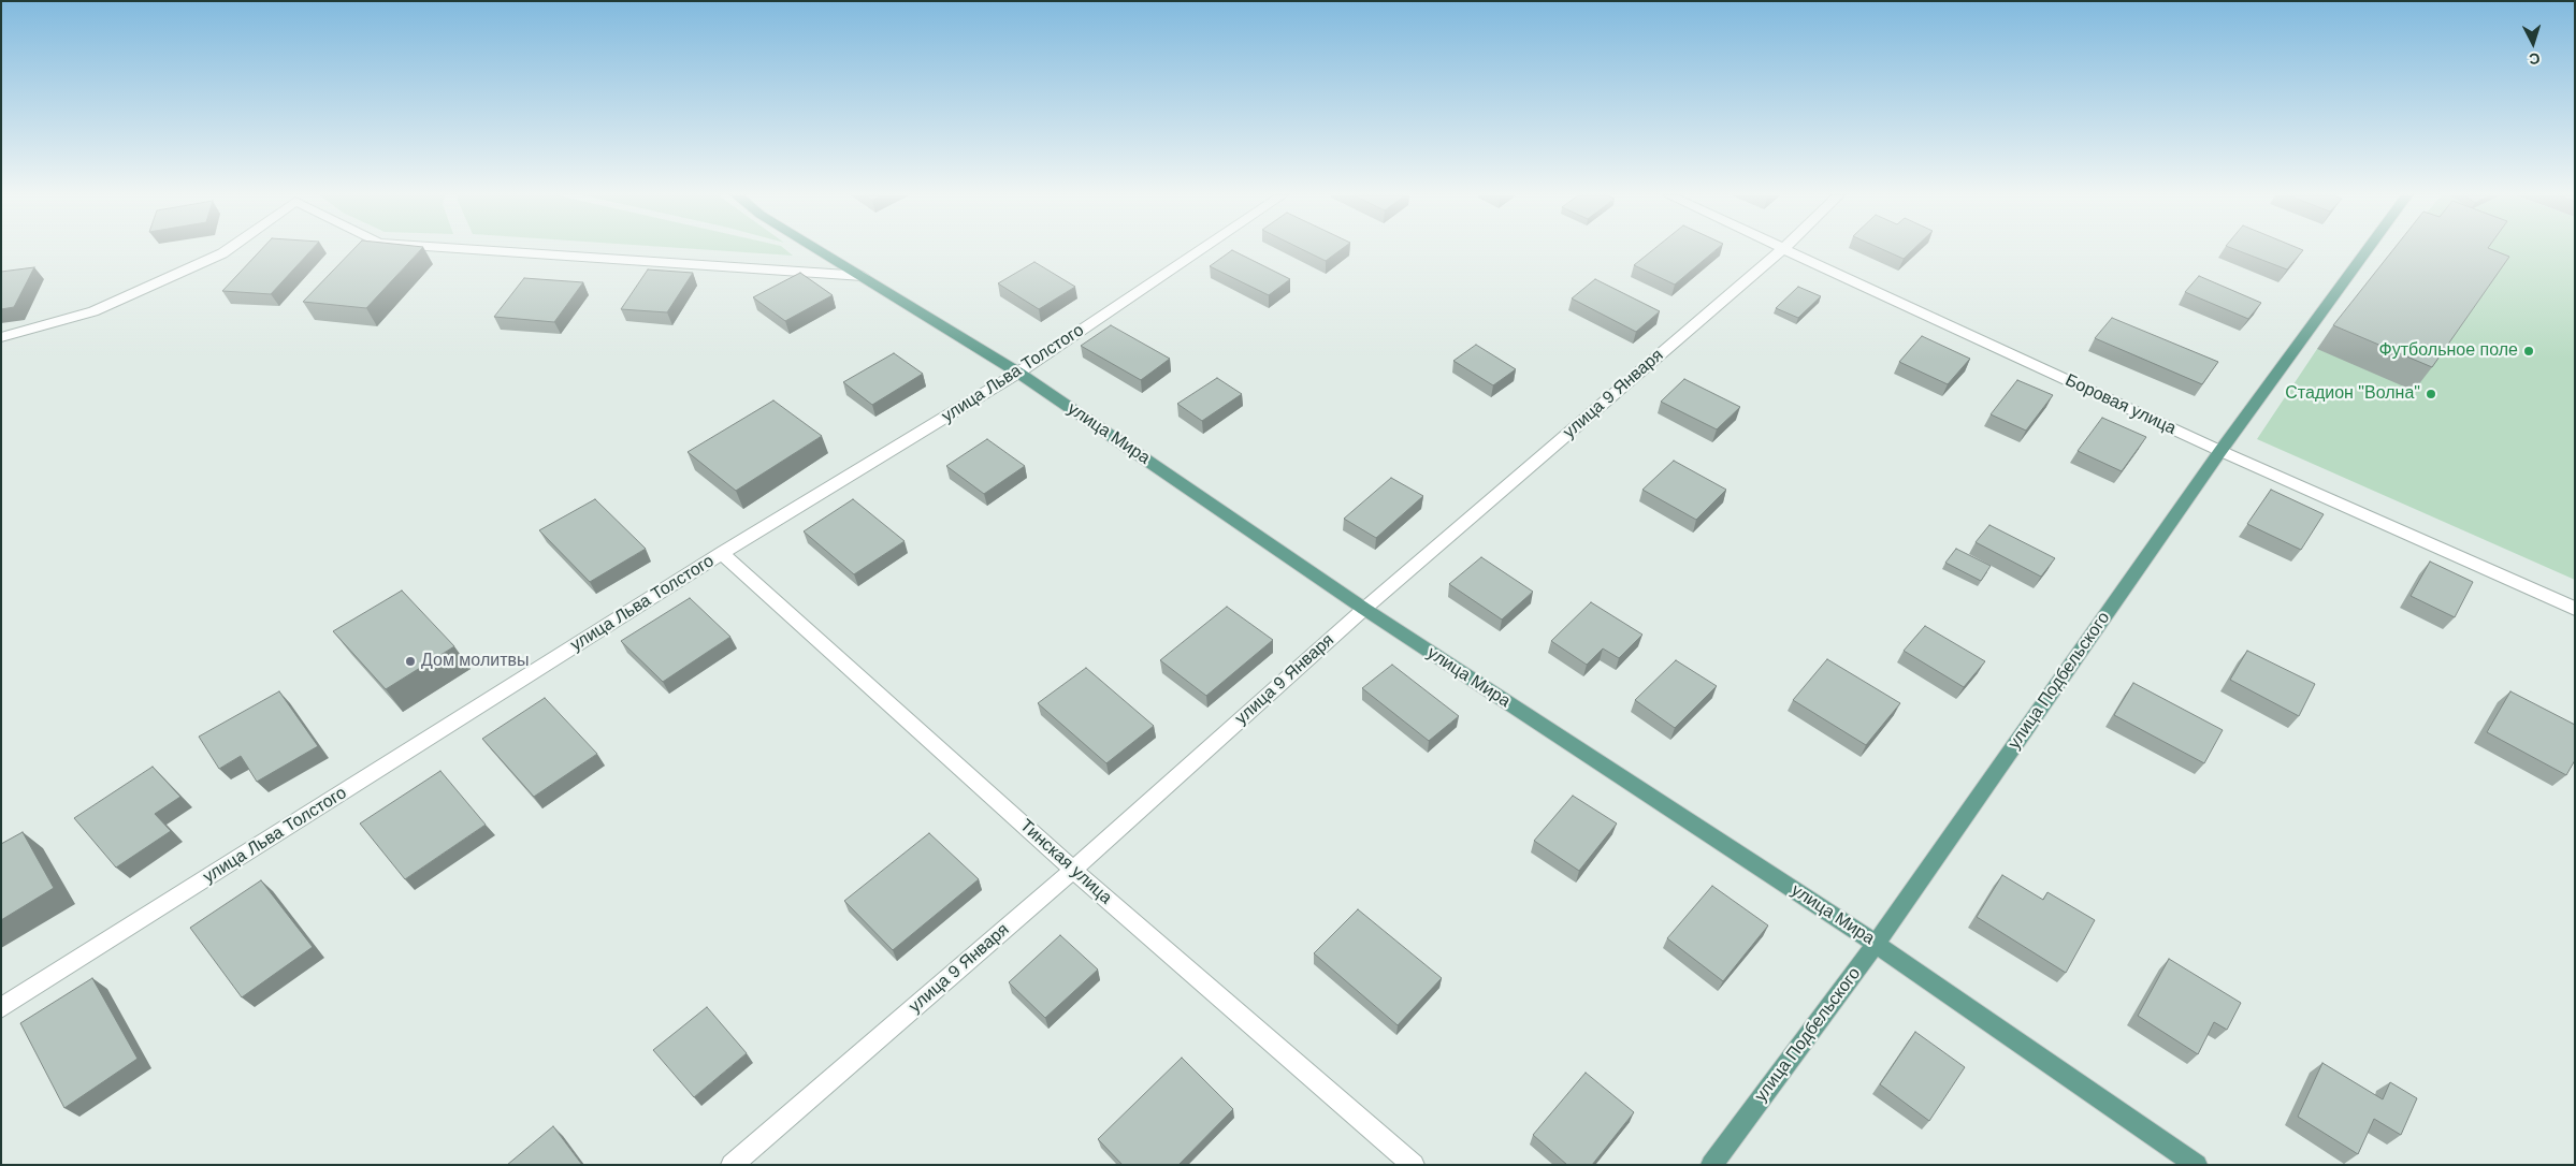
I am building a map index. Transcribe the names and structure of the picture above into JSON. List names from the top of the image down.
{
  "streets": {
    "main road": ["улица Мира", "улица Подбельского"],
    "street": [
      "улица Льва Толстого",
      "улица 9 Января",
      "Боровая улица",
      "Тинская улица"
    ]
  },
  "crossings": [
    ["улица Льва Толстого", "улица Мира"],
    ["улица Льва Толстого", "Тинская улица"],
    ["улица 9 Января", "улица Мира"],
    ["улица 9 Января", "Тинская улица"],
    ["Боровая улица", "улица Подбельского"],
    ["улица Мира", "улица Подбельского"]
  ],
  "places": ["Футбольное поле", "Стадион \"Волна\"", "Дом молитвы"],
  "north": "bottom"
}
